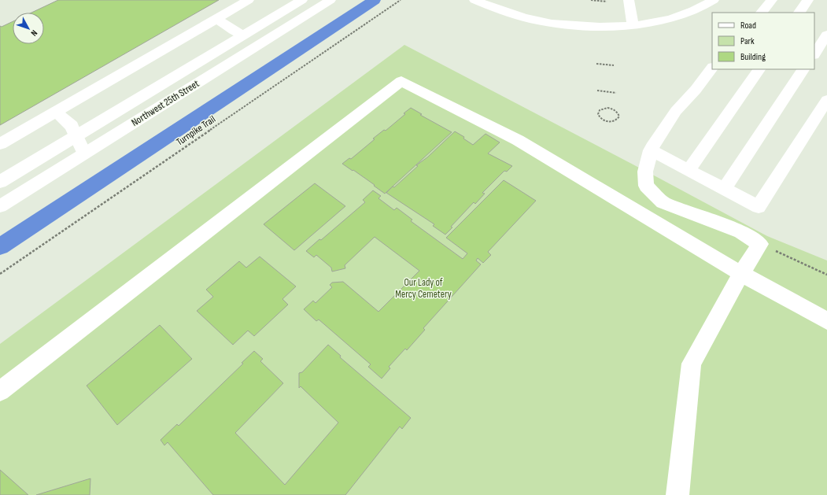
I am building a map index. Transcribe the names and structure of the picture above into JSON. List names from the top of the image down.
{
  "streets": {
    "main road": ["Northwest 25th Street"],
    "path": ["Turnpike Trail"]
  },
  "parks": ["Our Lady of Mercy Cemetery"],
  "legend": ["Road", "Park", "Building"],
  "north": "bottom right"
}
